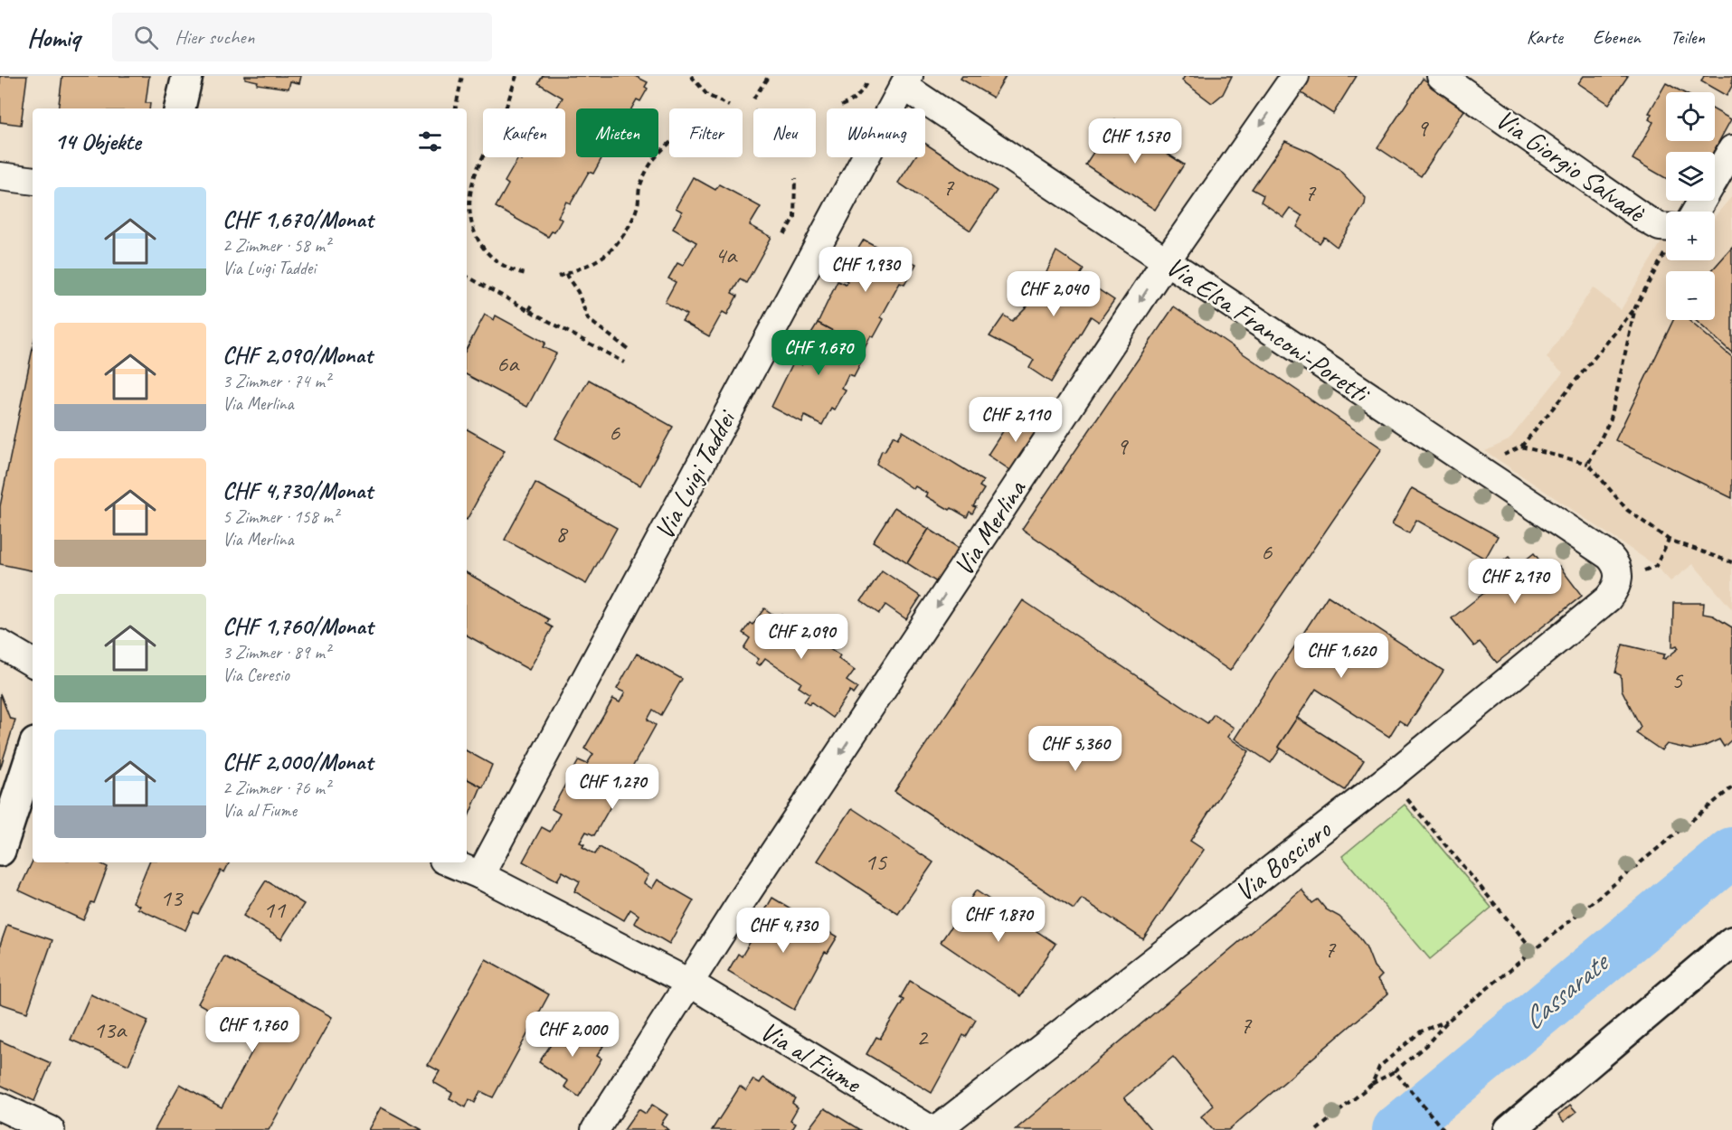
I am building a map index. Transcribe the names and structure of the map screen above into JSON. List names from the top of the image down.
{
  "streets": {
    "street": [
      "Via Giorgio Salvadè",
      "Via Elsa Franconi-Poretti",
      "Via Luigi Taddei",
      "Via Merlina",
      "Via Boscioro",
      "Via al Fiume"
    ]
  },
  "crossings": [
    ["Via Elsa Franconi-Poretti", "Via Luigi Taddei"],
    ["Via Elsa Franconi-Poretti", "Via Merlina"],
    ["Via Elsa Franconi-Poretti", "Via Boscioro"],
    ["Via Luigi Taddei", "Via al Fiume"],
    ["Via Merlina", "Via al Fiume"],
    ["Via Boscioro", "Via al Fiume"]
  ],
  "one_way": ["Via Merlina"],
  "water": ["Cassarate"],
  "house_numbers": [
    "9",
    "7",
    "7",
    "4a",
    "6a",
    "6",
    "9",
    "8",
    "6",
    "5",
    "15",
    "13",
    "11",
    "7",
    "7",
    "13a",
    "2"
  ],
  "page": {
    "header": "Homiq",
    "search": "Hier suchen",
    "nav": ["Karte", "Ebenen", "Teilen"],
    "map_buttons": ["+", "−"],
    "chip": [
      "Kaufen",
      "Mieten",
      "Filter",
      "Neu",
      "Wohnung"
    ],
    "heading": "14 Objekte",
    "price": [
      "CHF 1,570",
      "CHF 1,930",
      "CHF 2,040",
      "CHF 1,670",
      "CHF 2,110",
      "CHF 2,170",
      "CHF 2,090",
      "CHF 1,620",
      "CHF 5,360",
      "CHF 1,270",
      "CHF 1,870",
      "CHF 4,730",
      "CHF 1,760",
      "CHF 2,000"
    ],
    "list": [
      {
        "name": "CHF 1,670/Monat",
        "note": "2 Zimmer · 58 m² · Via Luigi Taddei"
      },
      {
        "name": "CHF 2,090/Monat",
        "note": "3 Zimmer · 74 m² · Via Merlina"
      },
      {
        "name": "CHF 4,730/Monat",
        "note": "5 Zimmer · 158 m² · Via Merlina"
      },
      {
        "name": "CHF 1,760/Monat",
        "note": "3 Zimmer · 89 m² · Via Ceresio"
      },
      {
        "name": "CHF 2,000/Monat",
        "note": "2 Zimmer · 76 m² · Via al Fiume"
      }
    ]
  }
}
